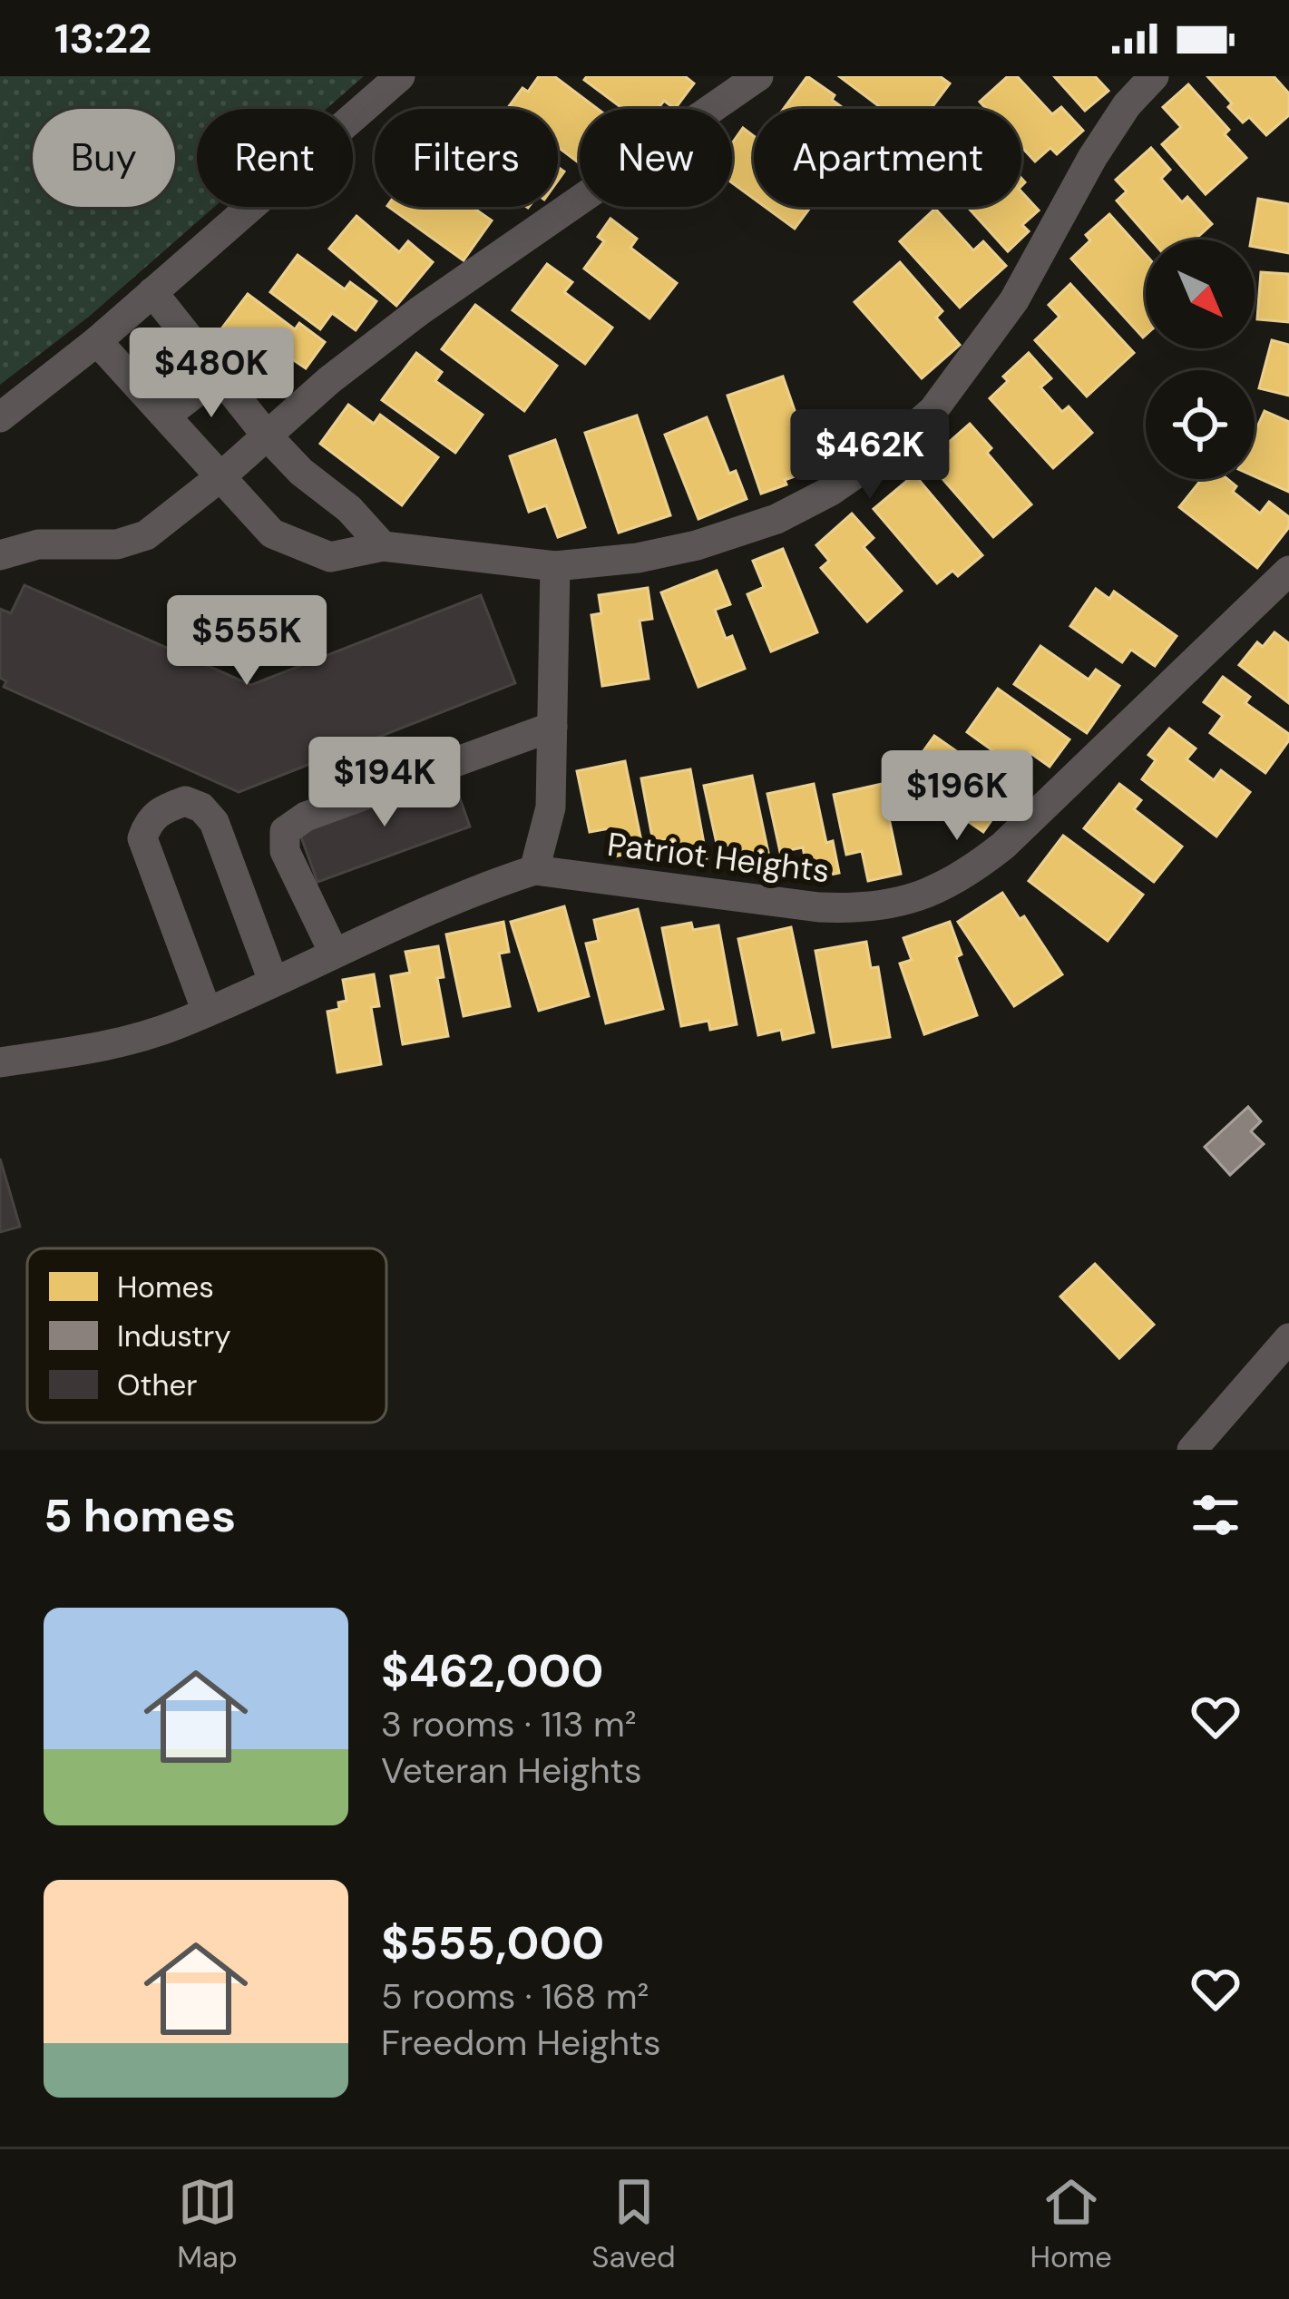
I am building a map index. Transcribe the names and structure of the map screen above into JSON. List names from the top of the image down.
{
  "streets": {
    "street": ["Patriot Heights"]
  },
  "legend": ["Homes", "Industry", "Other"],
  "north": "bottom right",
  "page": {
    "status": "13:22",
    "chip": [
      "Buy",
      "Rent",
      "Filters",
      "New",
      "Apartment"
    ],
    "price": [
      "$480K",
      "$462K",
      "$555K",
      "$194K",
      "$196K"
    ],
    "heading": "5 homes",
    "list": [
      {
        "name": "$462,000",
        "note": "3 rooms · 113 m² · Veteran Heights"
      },
      {
        "name": "$555,000",
        "note": "5 rooms · 168 m² · Freedom Heights"
      }
    ],
    "tabs": ["Map", "Saved", "Home"]
  }
}
